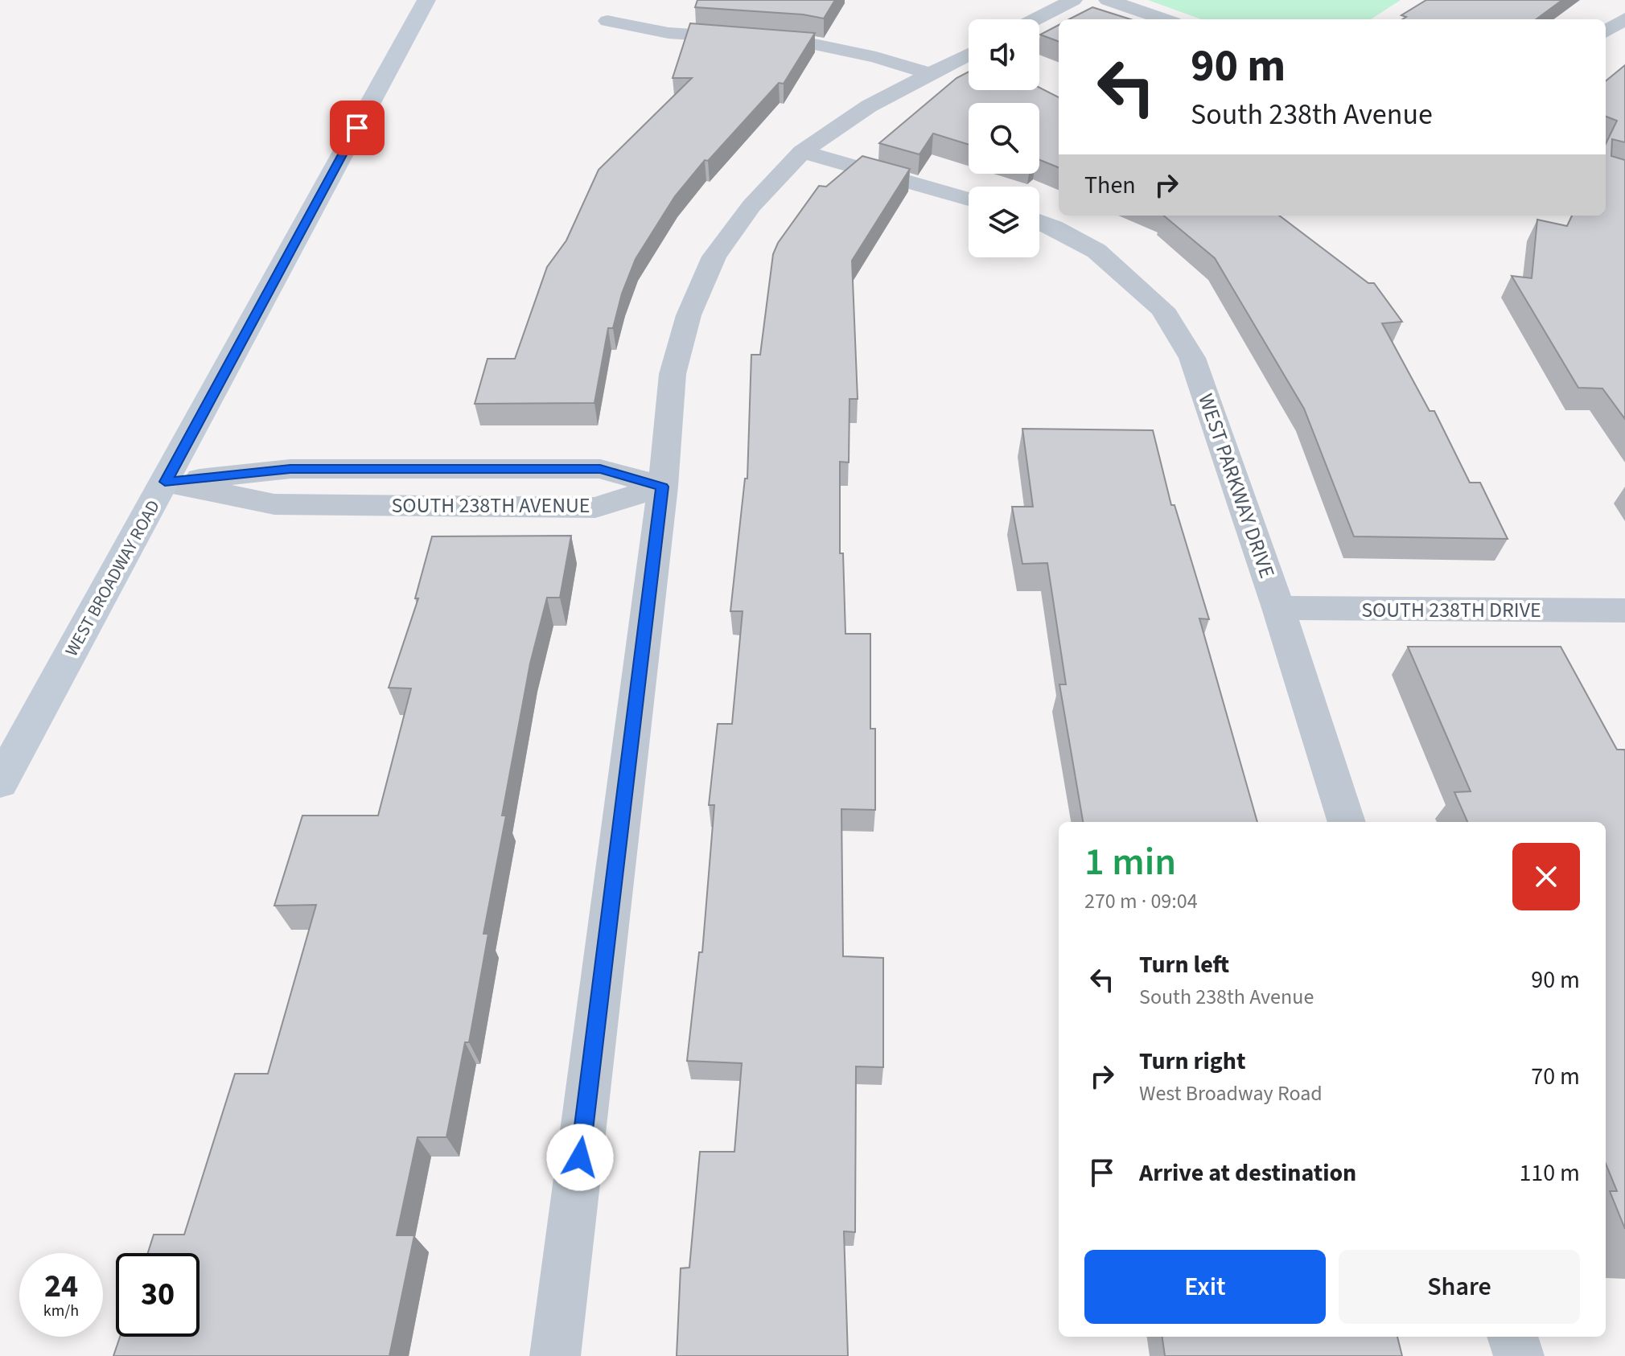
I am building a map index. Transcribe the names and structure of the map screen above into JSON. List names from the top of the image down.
{
  "streets": {
    "main road": ["WEST BROADWAY ROAD"],
    "street": ["WEST PARKWAY DRIVE", "SOUTH 238TH AVENUE", "SOUTH 238TH DRIVE"]
  },
  "crossings": [
    ["WEST PARKWAY DRIVE", "SOUTH 238TH DRIVE"],
    ["SOUTH 238TH AVENUE", "WEST BROADWAY ROAD"]
  ],
  "page": {
    "turn": ["90 m", "South 238th Avenue"],
    "then": "Then",
    "heading": ["1 min", "270 m · 09:04"],
    "list": [
      {
        "name": "Turn left",
        "note": "South 238th Avenue",
        "value": "90 m"
      },
      {
        "name": "Turn right",
        "note": "West Broadway Road",
        "value": "70 m"
      },
      {
        "name": "Arrive at destination",
        "value": "110 m"
      }
    ],
    "buttons": ["Exit", "Share"],
    "speed": "24 km/h",
    "limit": "30"
  }
}
